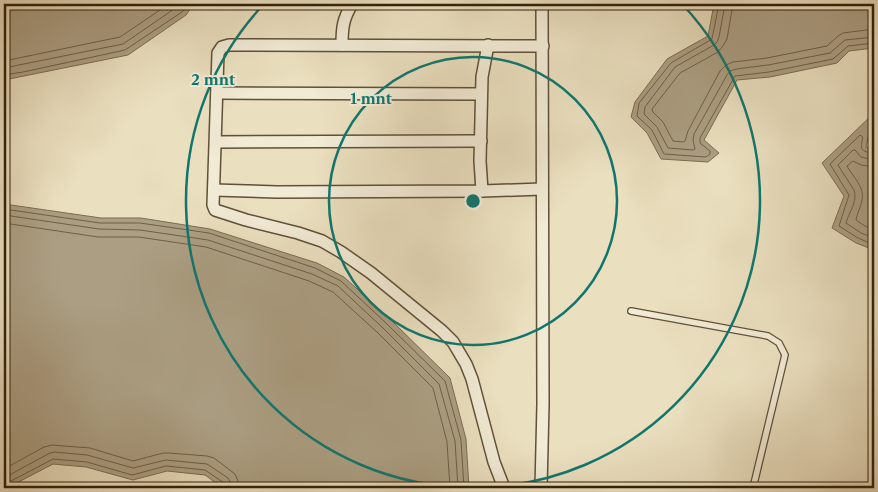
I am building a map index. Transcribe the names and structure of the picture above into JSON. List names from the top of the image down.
{
  "rings": ["2 mnt", "1 mnt"]
}
